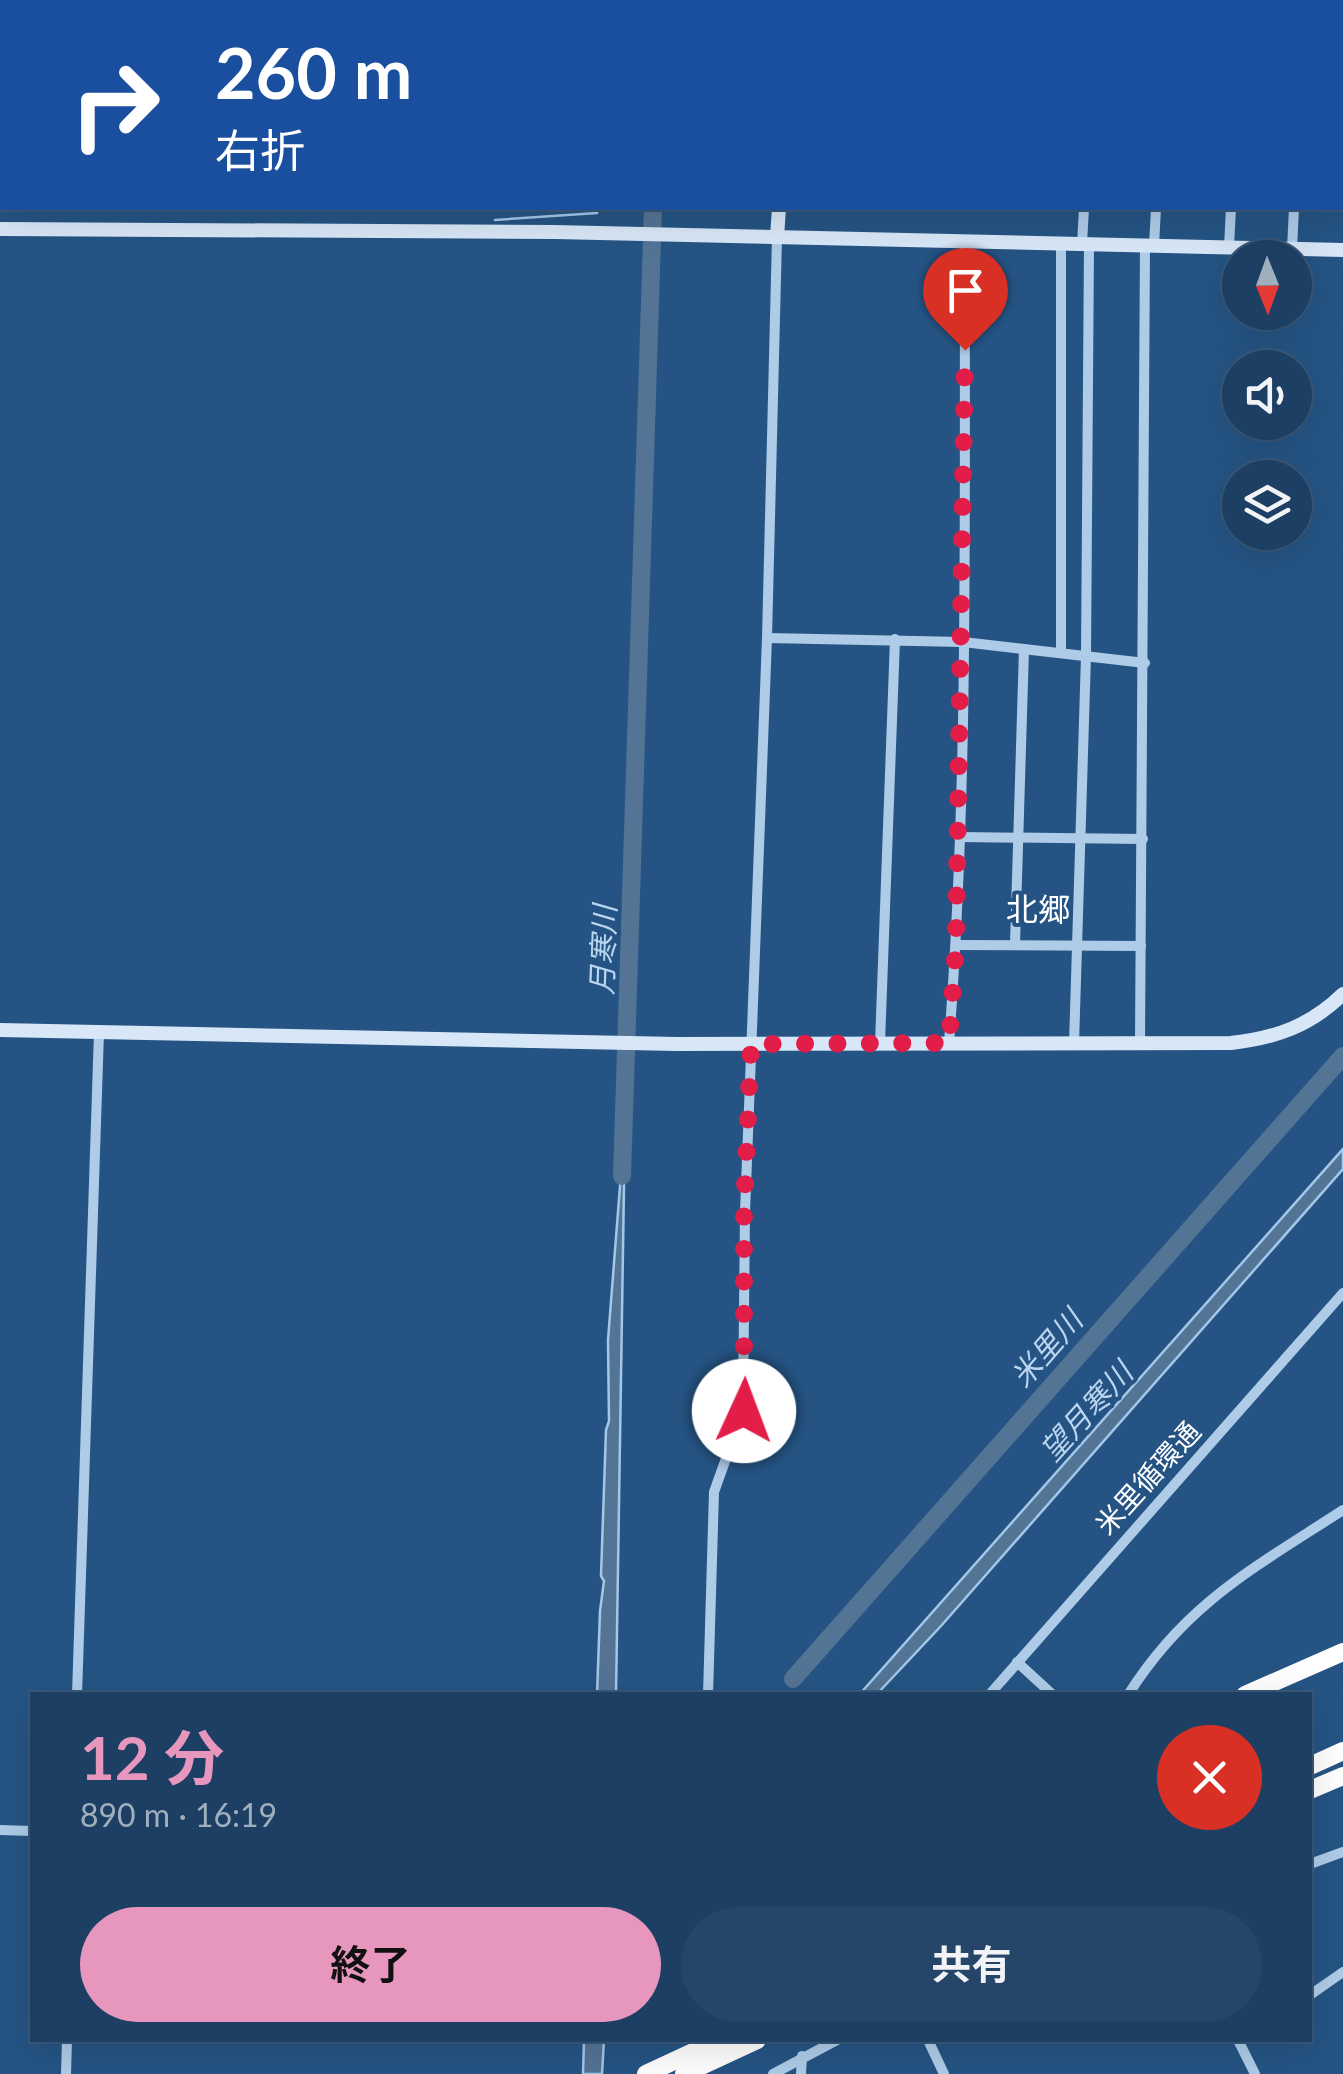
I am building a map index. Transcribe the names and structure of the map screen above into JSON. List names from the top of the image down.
{
  "streets": {
    "street": ["米里循環通"]
  },
  "districts": ["北郷"],
  "water": ["月寒川", "米里川", "望月寒川"],
  "north": "bottom",
  "page": {
    "turn": ["260 m", "右折"],
    "heading": ["12 分", "890 m · 16:19"],
    "buttons": ["終了", "共有"]
  }
}
